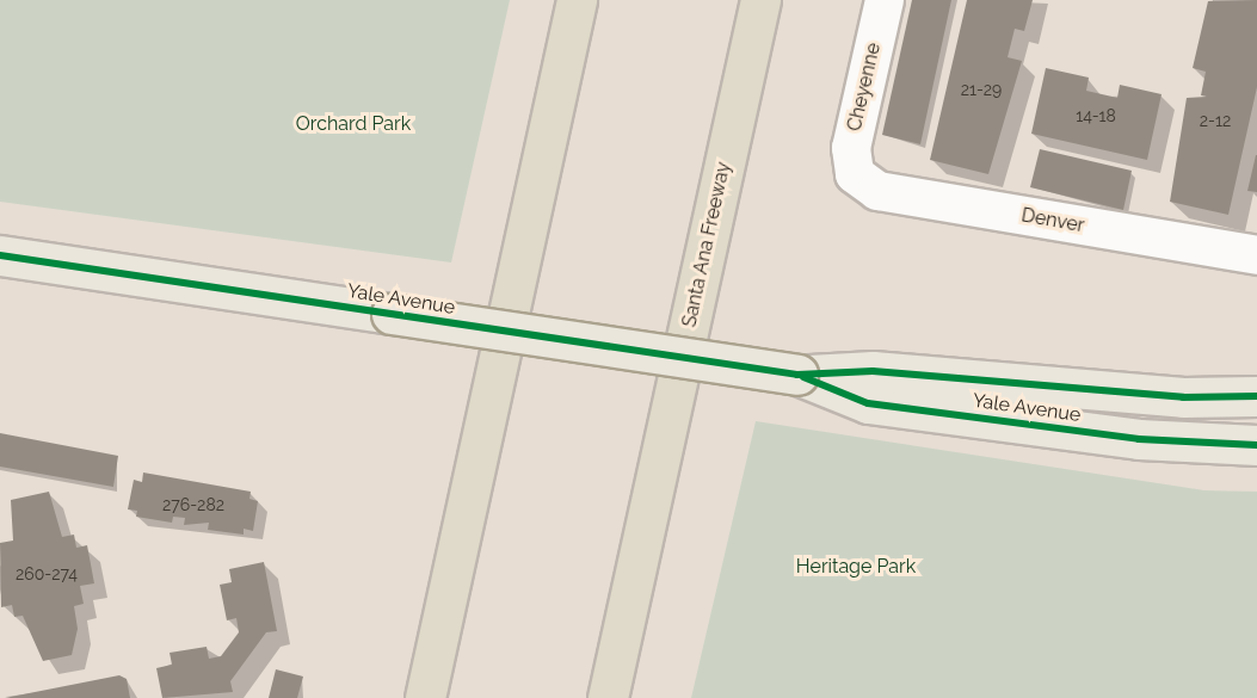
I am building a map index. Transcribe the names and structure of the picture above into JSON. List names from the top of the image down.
{
  "streets": {
    "highway": ["Santa Ana Freeway"],
    "main road": ["Yale Avenue"],
    "street": ["Cheyenne", "Denver"]
  },
  "crossings": [
    ["Cheyenne", "Denver"]
  ],
  "parks": ["Orchard Park", "Heritage Park"],
  "house_numbers": [
    "21-29",
    "14-18",
    "2-12",
    "276-282",
    "260-274"
  ]
}
